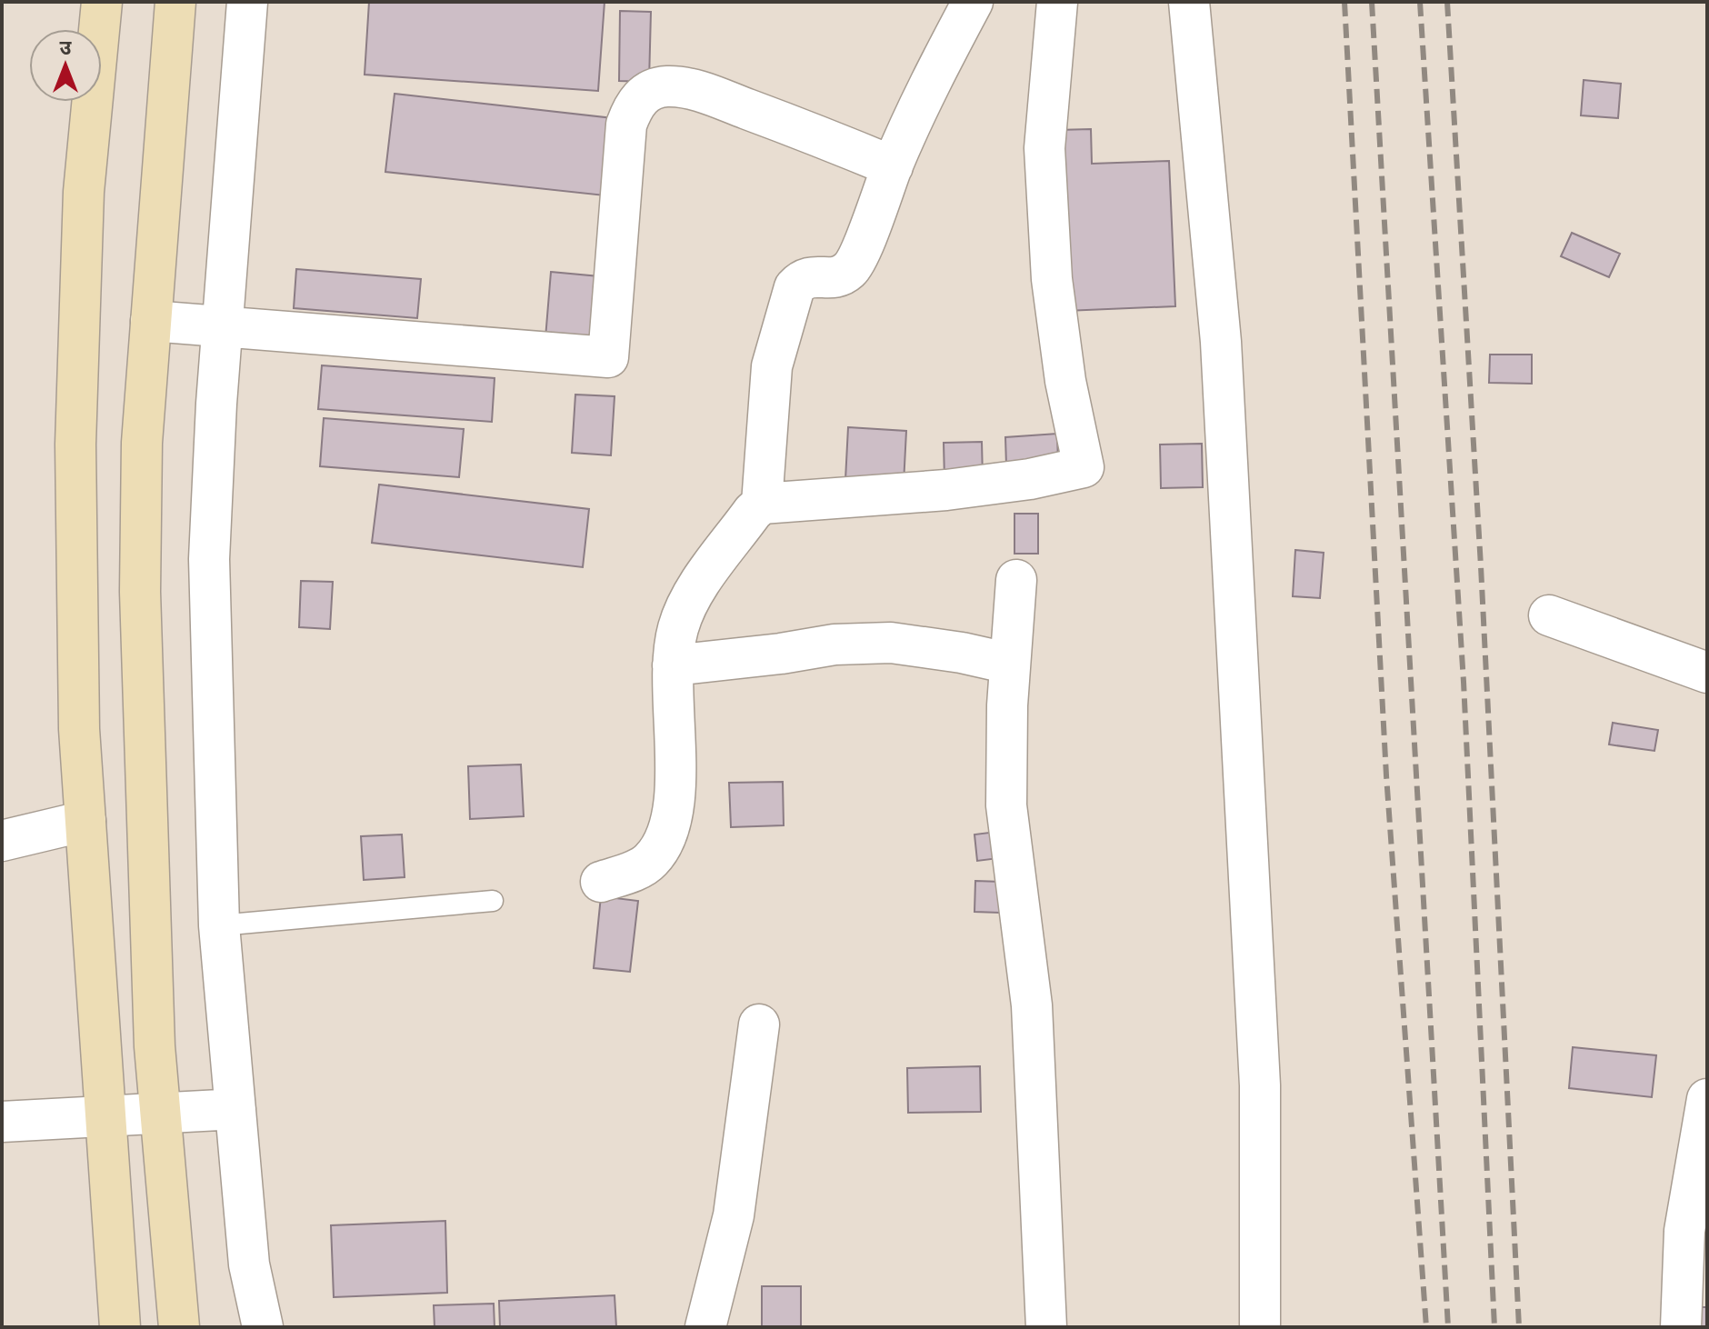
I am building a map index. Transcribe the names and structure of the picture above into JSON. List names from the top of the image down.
{
  "north": "top"
}
